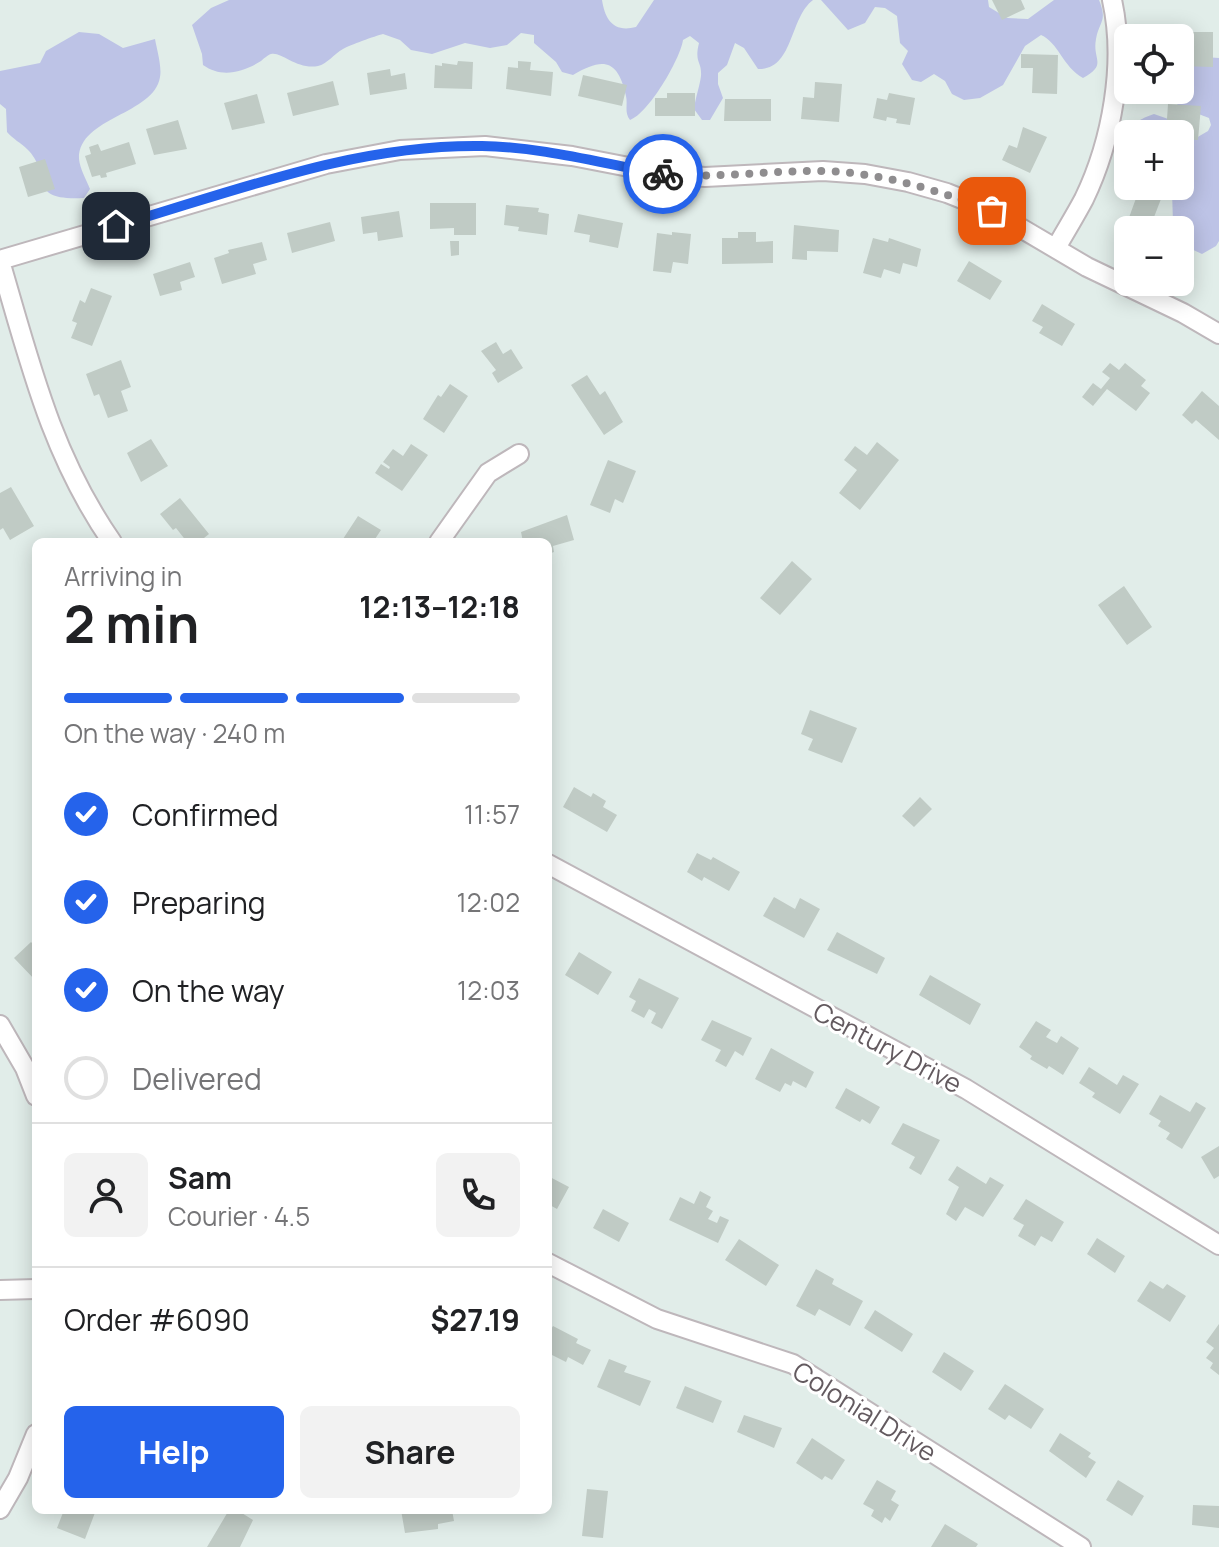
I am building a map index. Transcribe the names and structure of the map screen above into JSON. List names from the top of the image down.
{
  "streets": {
    "street": ["Century Drive", "Colonial Drive"]
  },
  "page": {
    "map_buttons": ["+", "−"],
    "heading": ["2 min", "Arriving in", "12:13–12:18"],
    "panel": [
      "Sam",
      "Courier · 4.5",
      "Order #6090",
      "$27.19"
    ],
    "bar": "On the way · 240 m",
    "list": [
      ["Confirmed", "11:57"],
      ["Preparing", "12:02"],
      ["On the way", "12:03"],
      "Delivered"
    ],
    "buttons": ["Help", "Share"]
  }
}
